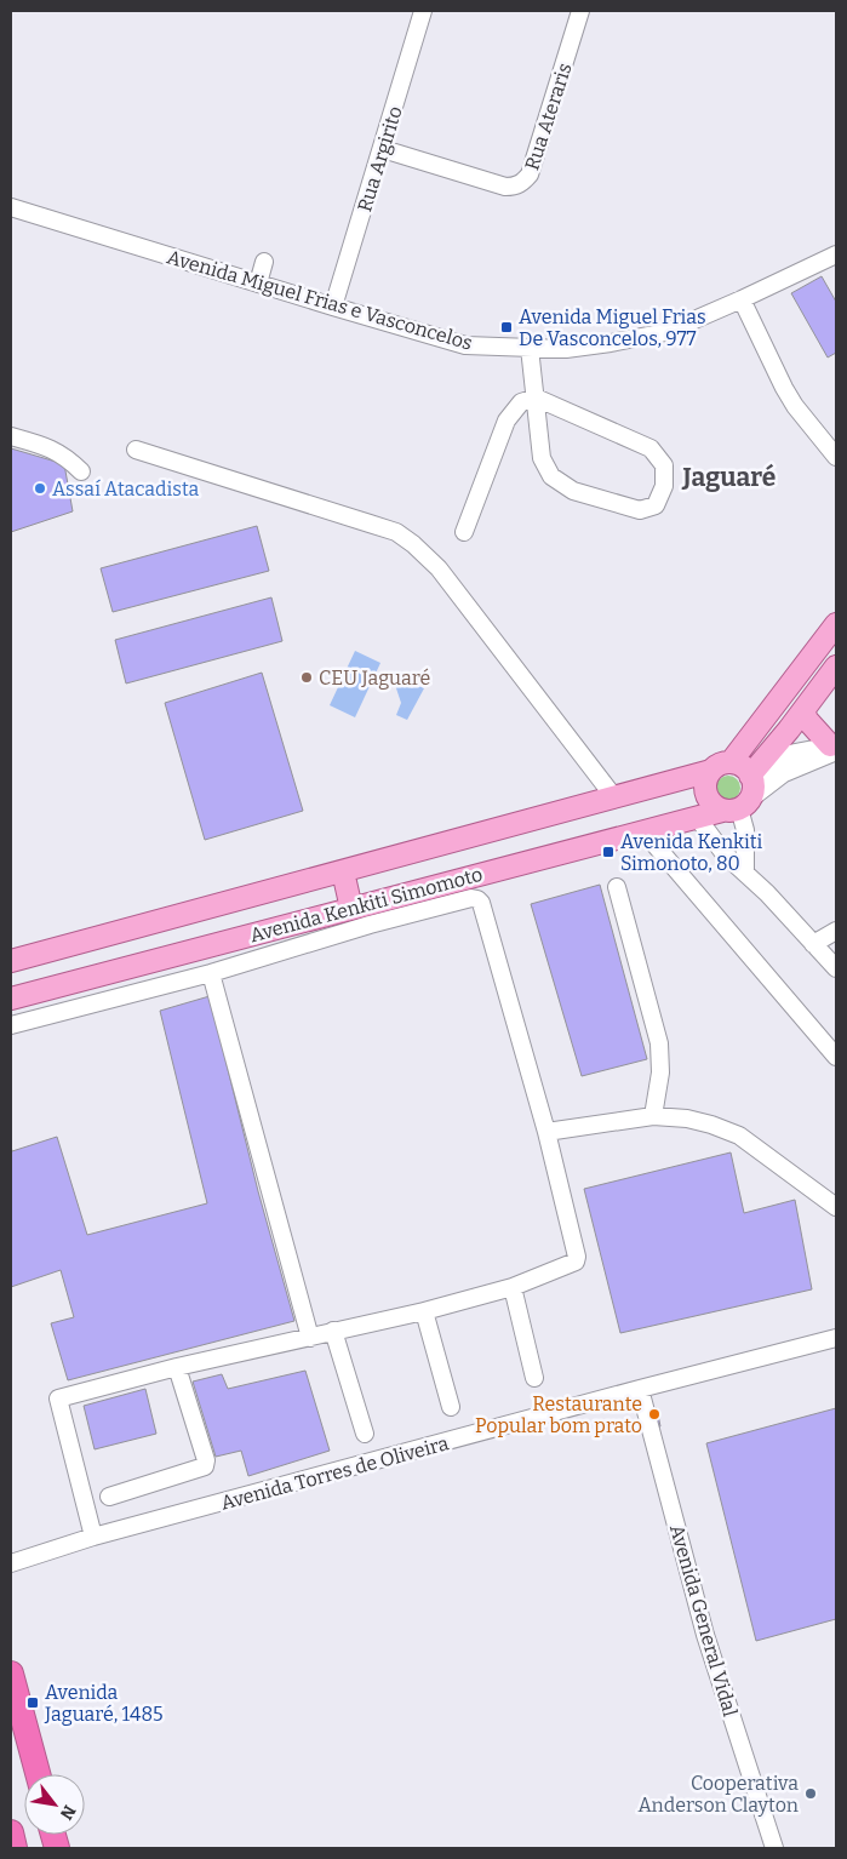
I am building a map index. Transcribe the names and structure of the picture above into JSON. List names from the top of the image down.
{
  "streets": {
    "main road": ["Avenida Kenkiti Simomoto"],
    "street": [
      "Rua Ateraris",
      "Rua Argirito",
      "Avenida Miguel Frias e Vasconcelos",
      "Avenida Torres de Oliveira",
      "Avenida General Vidal"
    ]
  },
  "crossings": [
    ["Rua Ateraris", "Rua Argirito"],
    ["Rua Argirito", "Avenida Miguel Frias e Vasconcelos"],
    ["Avenida Torres de Oliveira", "Avenida General Vidal"]
  ],
  "districts": ["Jaguaré"],
  "places": {
    "transit": ["Avenida Miguel Frias De Vasconcelos, 977", "Avenida Kenkiti Simonoto, 80", "Avenida Jaguaré, 1485"],
    "other": [
      "Assaí Atacadista",
      "CEU Jaguaré",
      "Restaurante Popular bom prato",
      "Cooperativa Anderson Clayton"
    ]
  },
  "north": "bottom right"
}
